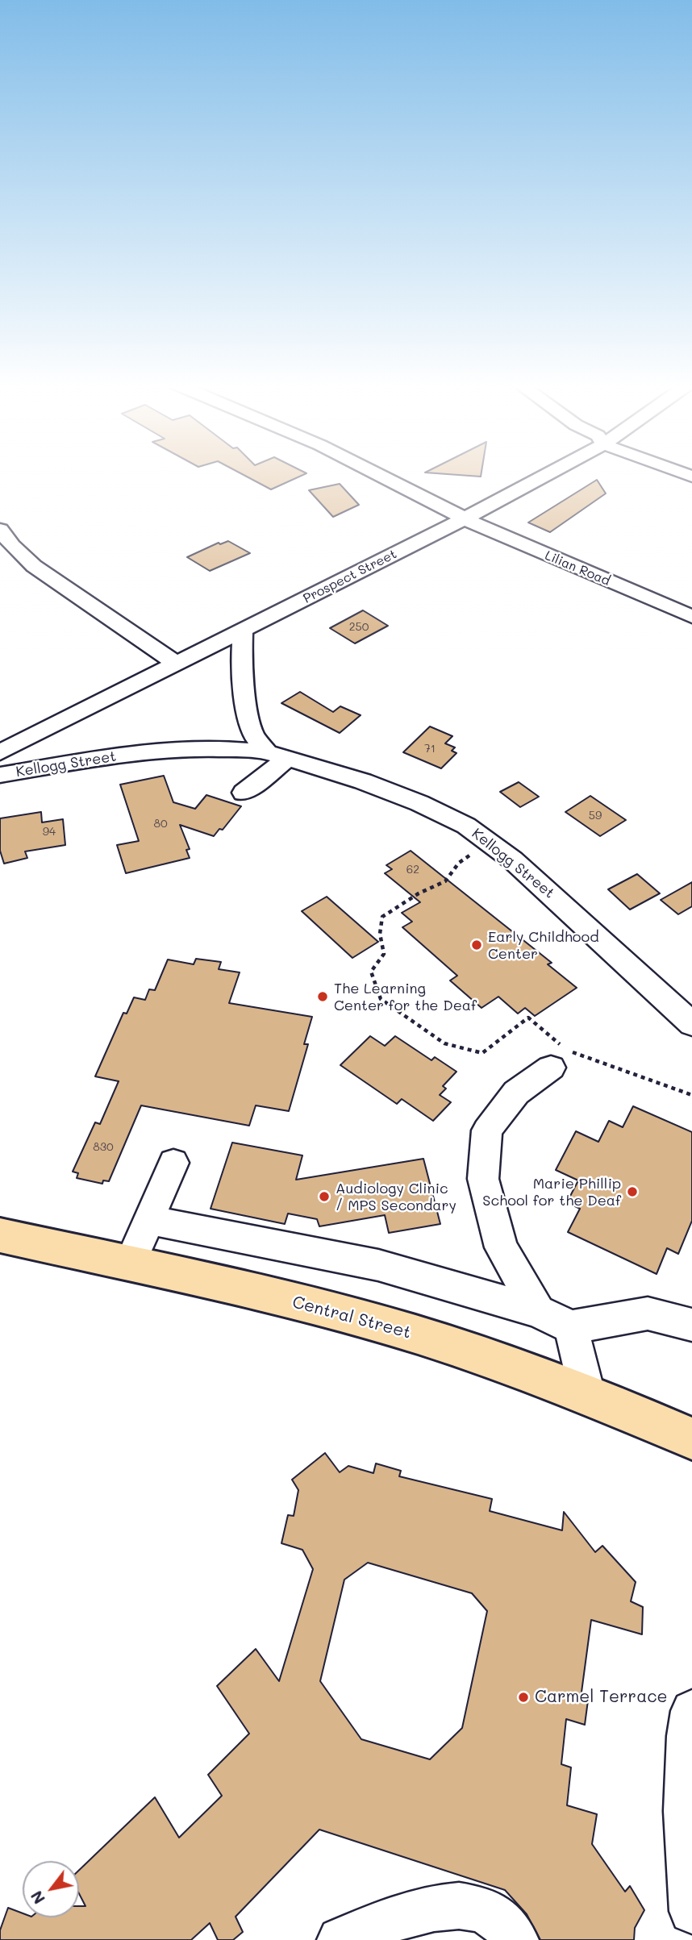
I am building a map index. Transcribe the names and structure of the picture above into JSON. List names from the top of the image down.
{
  "streets": {
    "main road": ["Central Street"],
    "street": ["Lilian Road", "Prospect Street", "Kellogg Street"]
  },
  "crossings": [
    ["Lilian Road", "Prospect Street"]
  ],
  "places": [
    "Early Childhood Center",
    "The Learning Center for the Deaf",
    "Marie Phillip School for the Deaf",
    "Audiology Clinic / MPS Secondary",
    "Carmel Terrace"
  ],
  "house_numbers": [
    "250",
    "71",
    "59",
    "80",
    "94",
    "62",
    "830"
  ],
  "north": "bottom left"
}
